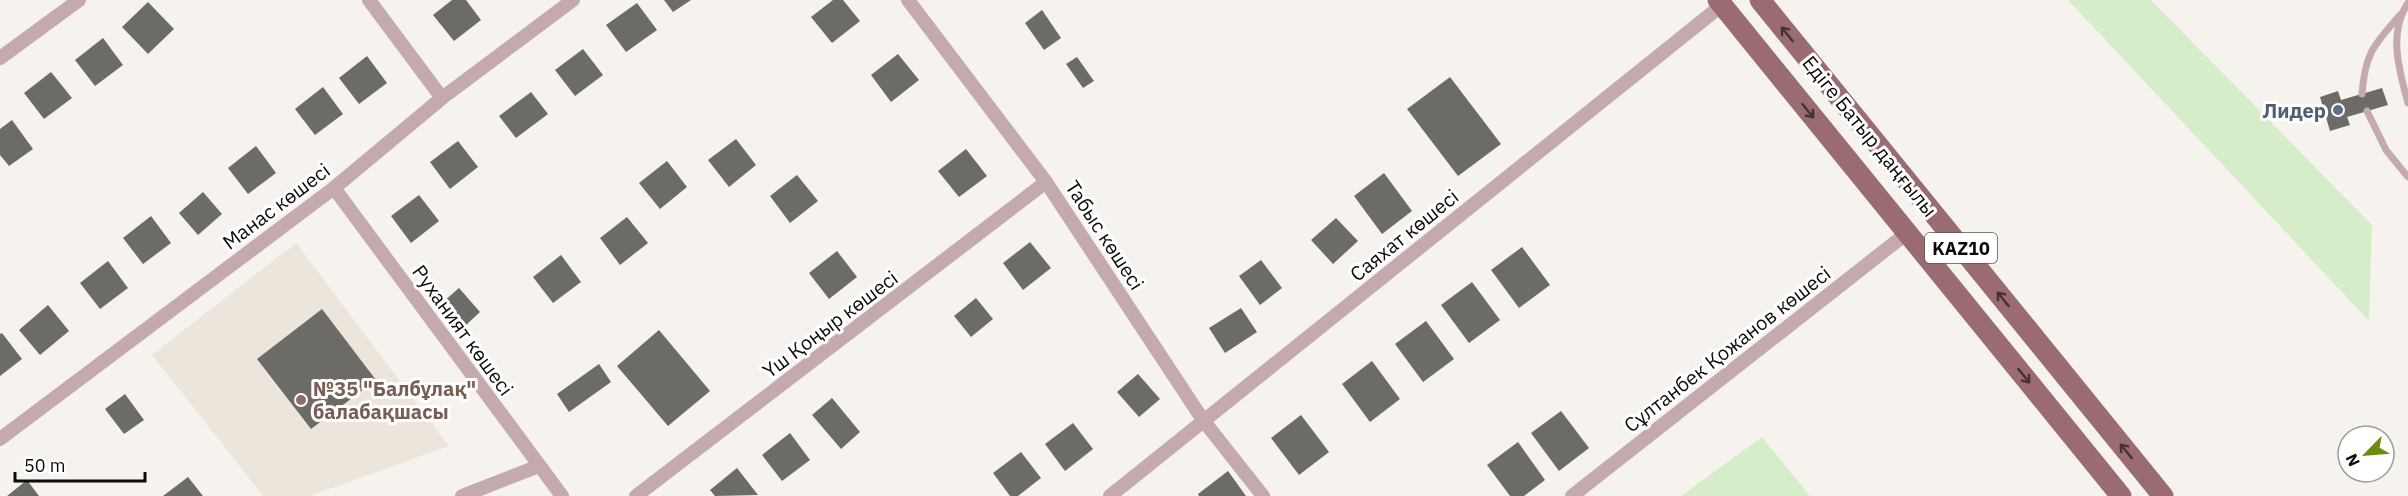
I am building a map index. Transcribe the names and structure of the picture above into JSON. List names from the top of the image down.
{
  "streets": {
    "main road": ["Едіге Батыр даңғылы", "KAZ10"],
    "street": [
      "Манас көшесі",
      "Табыс көшесі",
      "Саяхат көшесі",
      "Үш Қоңыр көшесі",
      "Руханият көшесі",
      "Сұлтанбек Қожанов көшесі"
    ]
  },
  "crossings": [
    ["Едіге Батыр даңғылы", "Саяхат көшесі"],
    ["Едіге Батыр даңғылы", "Сұлтанбек Қожанов көшесі"],
    ["Манас көшесі", "Руханият көшесі"],
    ["Табыс көшесі", "Саяхат көшесі"],
    ["Табыс көшесі", "Үш Қоңыр көшесі"]
  ],
  "places": ["Лидер", "№35 \"Балбұлақ\" балабақшасы"],
  "scale_bar": "50 m",
  "north": "bottom left"
}
